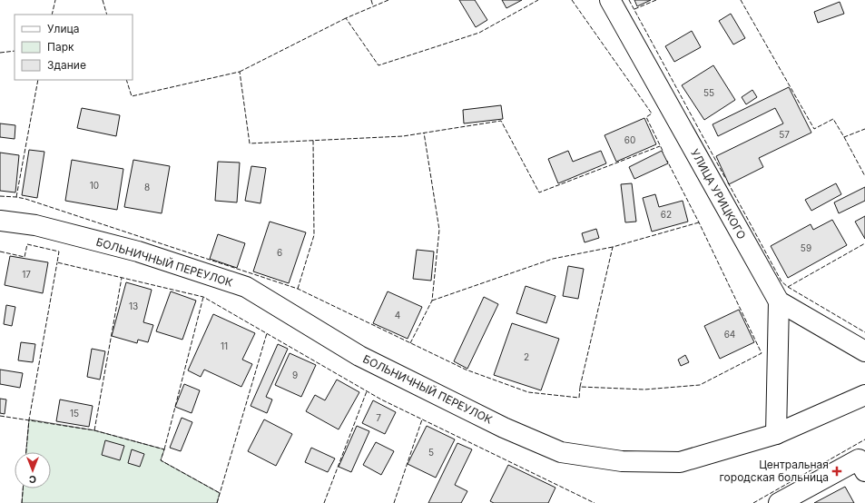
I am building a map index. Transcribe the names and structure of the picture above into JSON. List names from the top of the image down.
{
  "streets": {
    "street": ["УЛИЦА УРИЦКОГО", "БОЛЬНИЧНЫЙ ПЕРЕУЛОК"]
  },
  "places": {
    "health": ["Центральная городская больница"]
  },
  "house_numbers": [
    "55",
    "57",
    "60",
    "10",
    "8",
    "62",
    "59",
    "6",
    "17",
    "13",
    "4",
    "64",
    "11",
    "2",
    "9",
    "15",
    "7",
    "5"
  ],
  "legend": ["Улица", "Парк", "Здание"],
  "north": "bottom"
}
